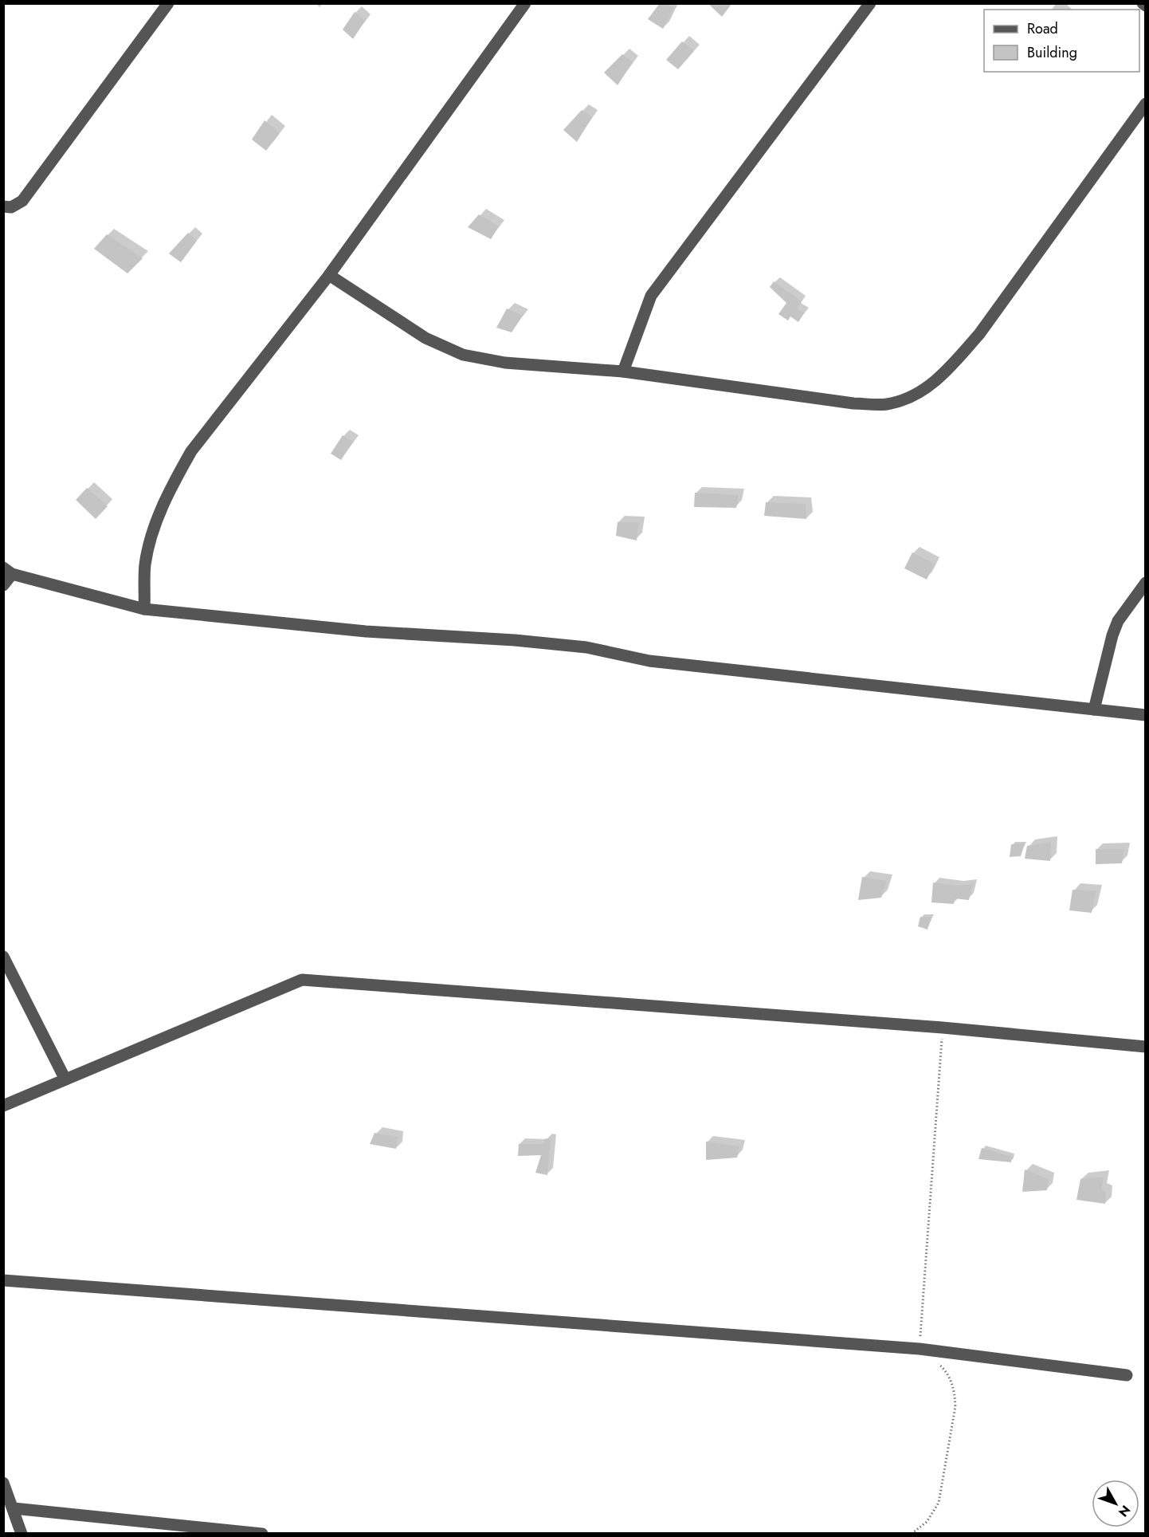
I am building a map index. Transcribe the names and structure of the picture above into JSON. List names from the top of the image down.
{
  "legend": ["Road", "Building"],
  "north": "bottom right"
}
